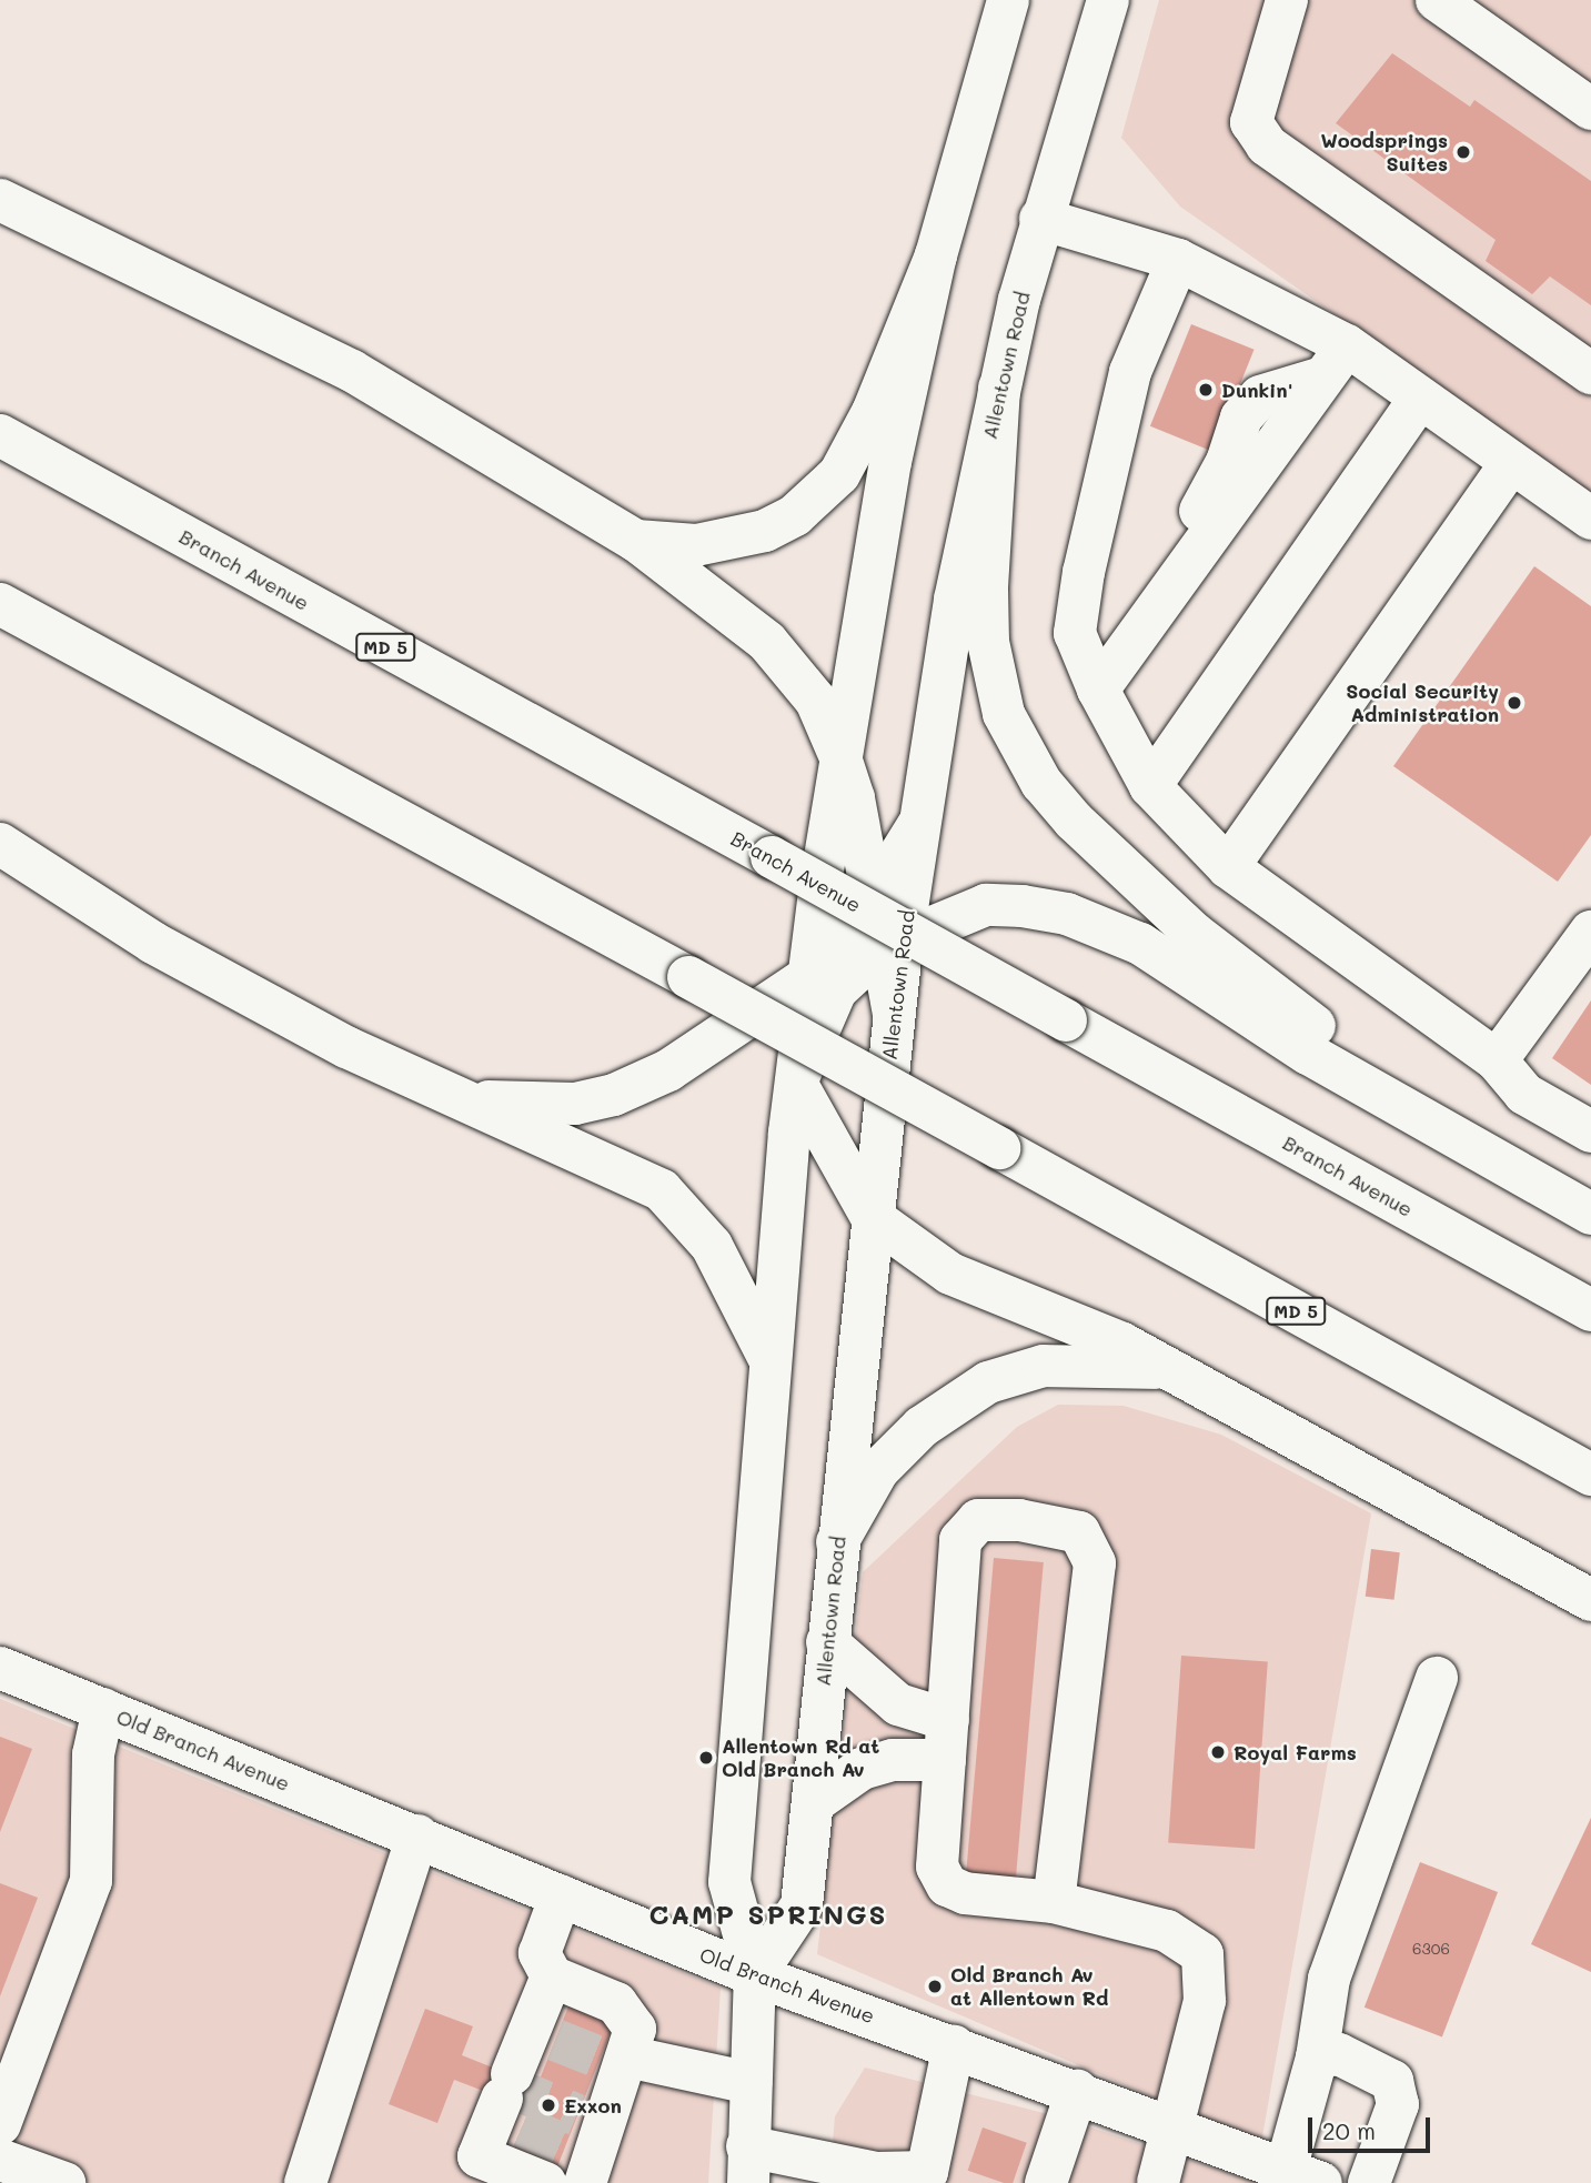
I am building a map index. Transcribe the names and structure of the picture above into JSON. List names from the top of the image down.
{
  "streets": {
    "main road": [
      "Allentown Road",
      "Branch Avenue",
      "MD 5",
      "Old Branch Avenue"
    ]
  },
  "crossings": [
    ["Allentown Road", "Old Branch Avenue"]
  ],
  "districts": ["CAMP SPRINGS"],
  "places": [
    "Woodsprings Suites",
    "Dunkin'",
    "Social Security Administration",
    "Royal Farms",
    "Allentown Rd at Old Branch Av",
    "Old Branch Av at Allentown Rd",
    "Exxon"
  ],
  "house_numbers": ["6306"],
  "scale_bar": "20 m"
}
